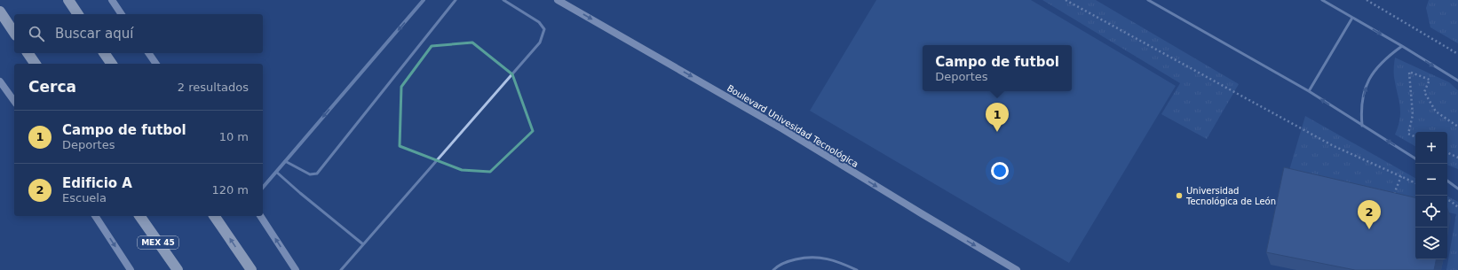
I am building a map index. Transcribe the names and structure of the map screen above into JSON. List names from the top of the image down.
{
  "streets": {
    "highway": ["MEX 45"],
    "street": ["Boulevard Univesidad Tecnológica"]
  },
  "one_way": ["Boulevard Univesidad Tecnológica"],
  "places": ["Universidad Tecnológica de León"],
  "page": {
    "search": "Buscar aquí",
    "popup": ["Campo de futbol", "Deportes"],
    "heading": ["Cerca", "2 resultados"],
    "pins": ["1", "2"],
    "list": [
      {
        "mark": "1",
        "name": "Campo de futbol",
        "note": "Deportes",
        "value": "10 m"
      },
      {
        "mark": "2",
        "name": "Edificio A",
        "note": "Escuela",
        "value": "120 m"
      }
    ],
    "map_buttons": ["+", "−"]
  }
}
